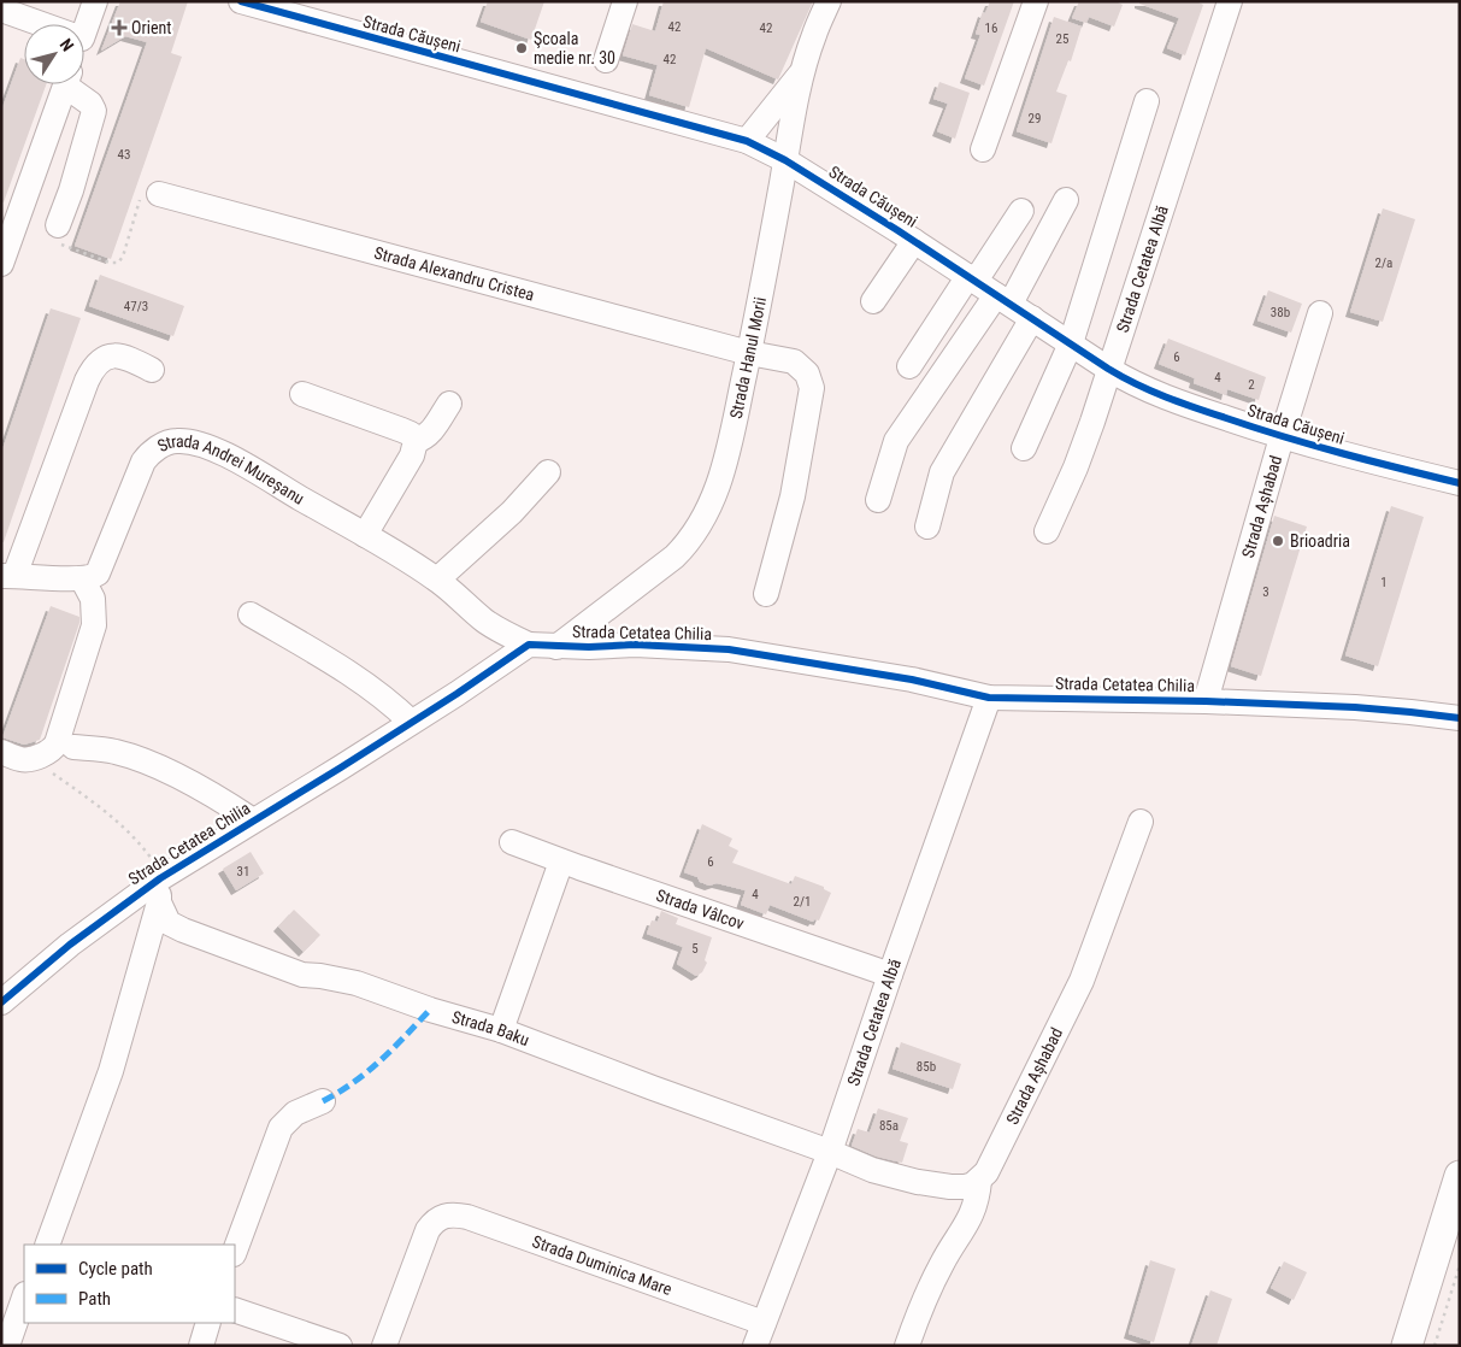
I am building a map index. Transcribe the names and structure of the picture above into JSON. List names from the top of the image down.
{
  "streets": {
    "street": [
      "Strada Căușeni",
      "Strada Cetatea Albă",
      "Strada Alexandru Cristea",
      "Strada Hanul Morii",
      "Strada Andrei Mureșanu",
      "Strada Așhabad",
      "Strada Cetatea Chilia",
      "Strada Vâlcov",
      "Strada Baku",
      "Strada Duminica Mare"
    ]
  },
  "crossings": [
    ["Strada Căușeni", "Strada Cetatea Albă"],
    ["Strada Căușeni", "Strada Hanul Morii"],
    ["Strada Căușeni", "Strada Așhabad"],
    ["Strada Cetatea Albă", "Strada Cetatea Chilia"],
    ["Strada Cetatea Albă", "Strada Vâlcov"],
    ["Strada Cetatea Albă", "Strada Baku"],
    ["Strada Cetatea Albă", "Strada Duminica Mare"],
    ["Strada Alexandru Cristea", "Strada Hanul Morii"],
    ["Strada Hanul Morii", "Strada Cetatea Chilia"],
    ["Strada Andrei Mureșanu", "Strada Cetatea Chilia"],
    ["Strada Așhabad", "Strada Cetatea Chilia"]
  ],
  "places": {
    "health": ["Orient"],
    "other": ["Şcoala medie nr. 30", "Brioadria"]
  },
  "house_numbers": [
    "42",
    "42",
    "16",
    "25",
    "42",
    "29",
    "43",
    "2/a",
    "47/3",
    "38b",
    "6",
    "4",
    "2",
    "1",
    "3",
    "6",
    "31",
    "4",
    "2/1",
    "5",
    "85b",
    "85a"
  ],
  "legend": ["Cycle path", "Path"],
  "north": "top right"
}
